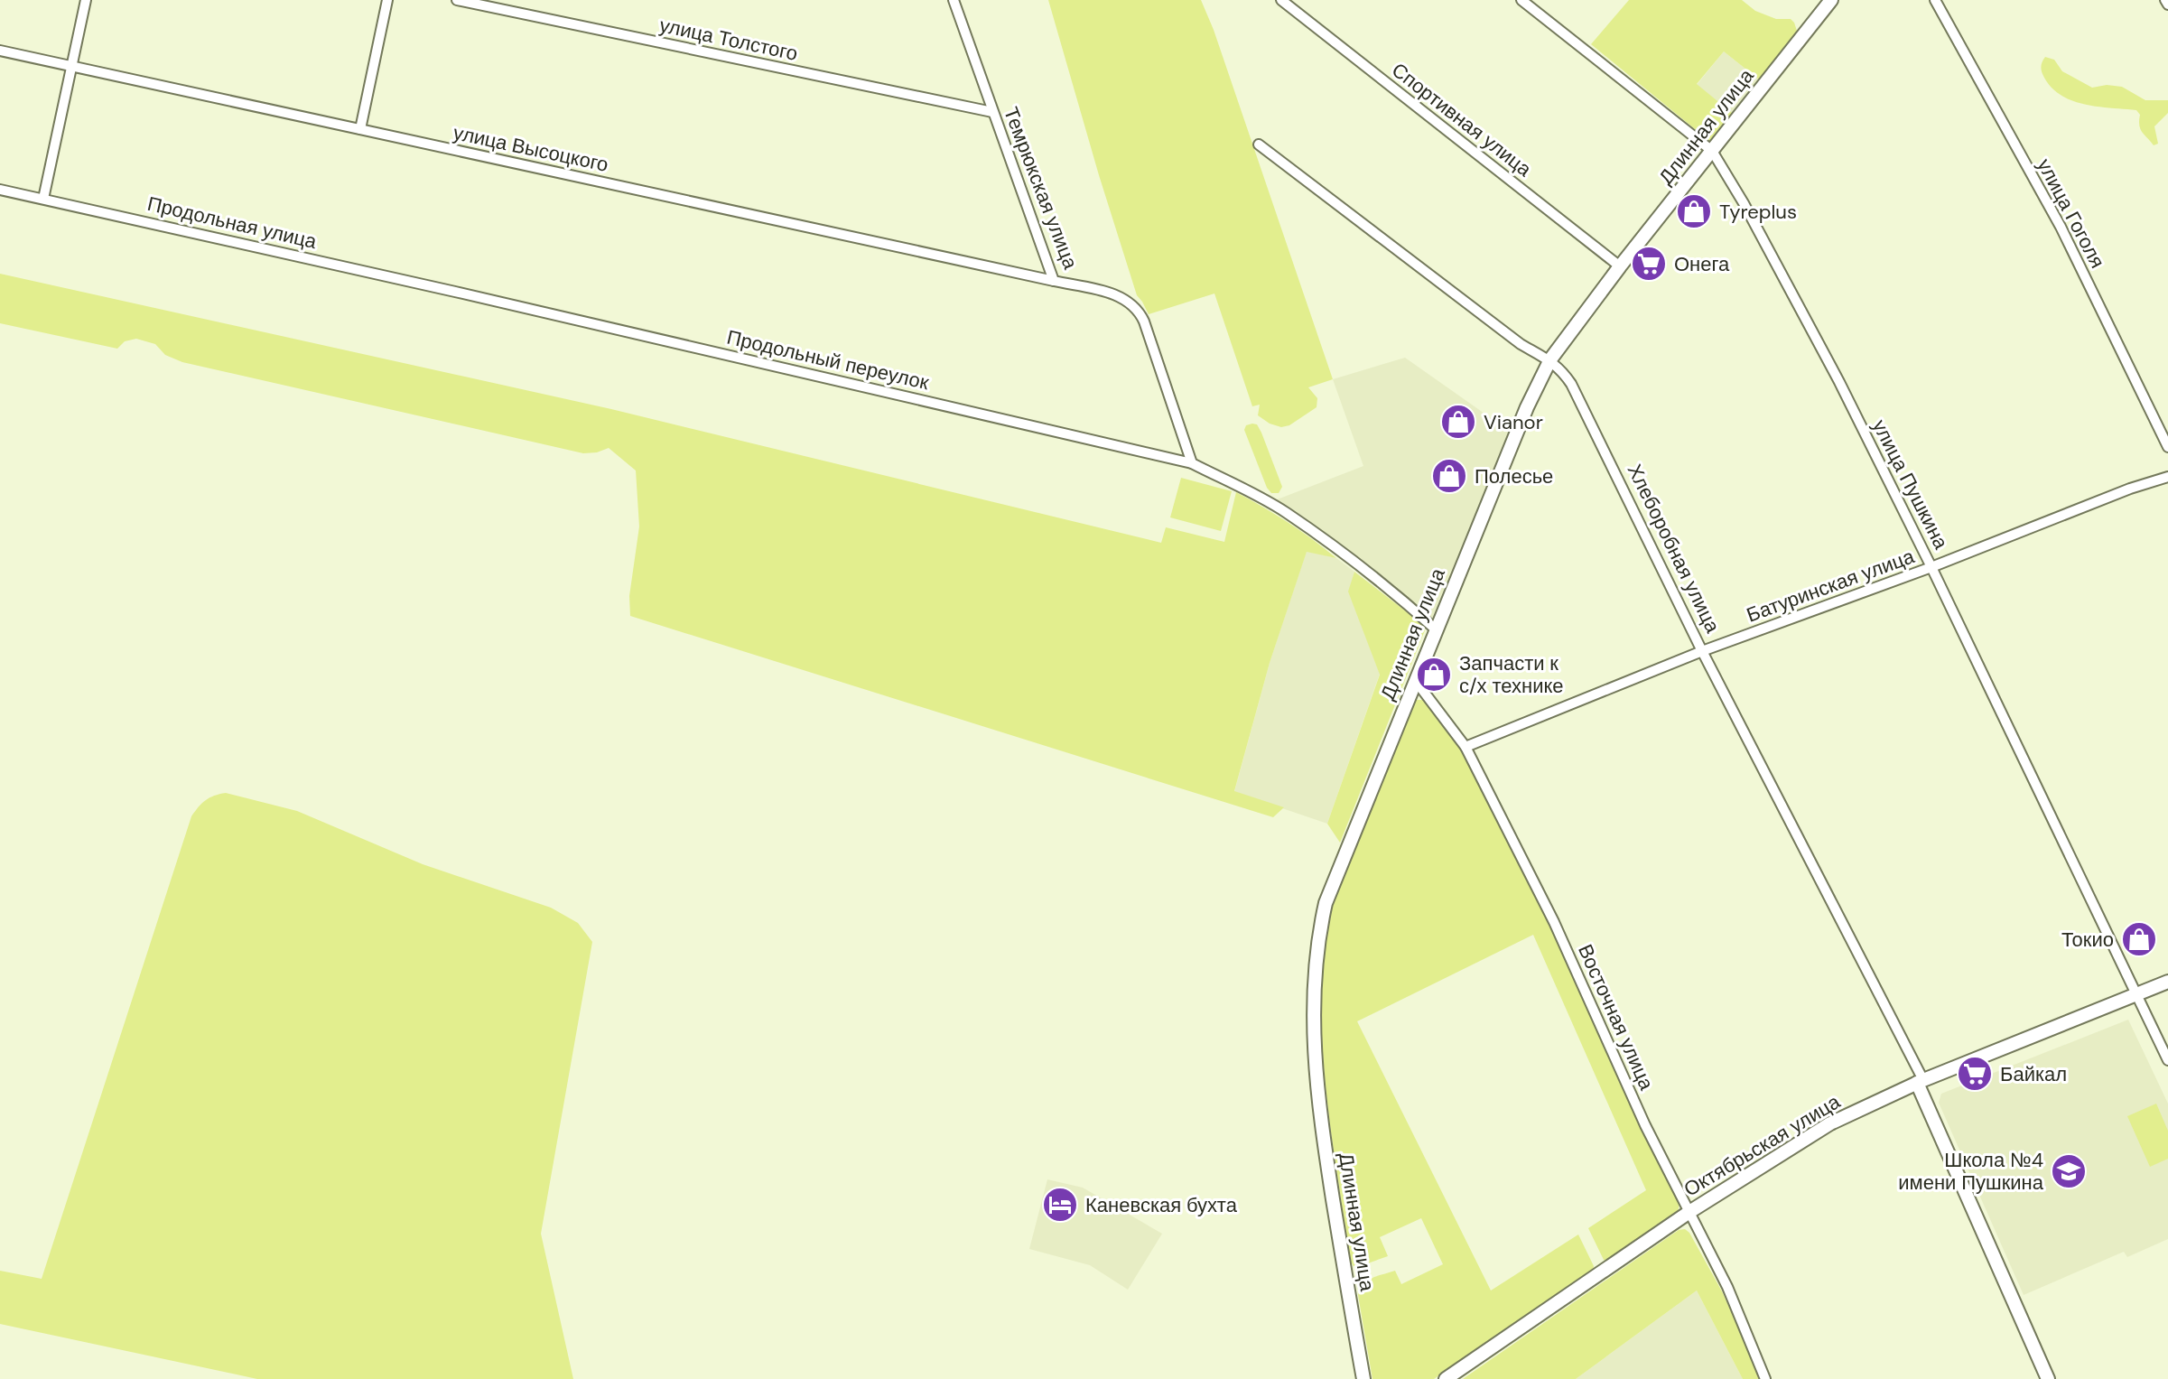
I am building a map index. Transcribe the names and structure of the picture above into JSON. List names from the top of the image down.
{
  "streets": {
    "street": [
      "улица Толстого",
      "Спортивная улица",
      "Длинная улица",
      "улица Высоцкого",
      "Темрюкская улица",
      "улица Гоголя",
      "Продольная улица",
      "Продольный переулок",
      "улица Пушкина",
      "Хлеборобная улица",
      "Батуринская улица",
      "Восточная улица",
      "Октябрьская улица"
    ]
  },
  "crossings": [
    ["улица Толстого", "Темрюкская улица"],
    ["Спортивная улица", "Длинная улица"],
    ["Длинная улица", "улица Пушкина"],
    ["Длинная улица", "Хлеборобная улица"],
    ["Длинная улица", "Восточная улица"],
    ["улица Высоцкого", "Темрюкская улица"],
    ["Темрюкская улица", "Продольный переулок"],
    ["Продольная улица", "Продольный переулок"],
    ["улица Пушкина", "Батуринская улица"],
    ["улица Пушкина", "Октябрьская улица"],
    ["Хлеборобная улица", "Батуринская улица"],
    ["Хлеборобная улица", "Октябрьская улица"],
    ["Батуринская улица", "Восточная улица"],
    ["Восточная улица", "Октябрьская улица"]
  ],
  "places": {
    "shop": [
      "Tyreplus",
      "Vianor",
      "Полесье",
      "Запчасти к с/х технике",
      "Токио"
    ],
    "supermarket": ["Онега", "Байкал"],
    "school or university": ["Школа №4 имени Пушкина"],
    "hotel": ["Каневская бухта"]
  }
}
